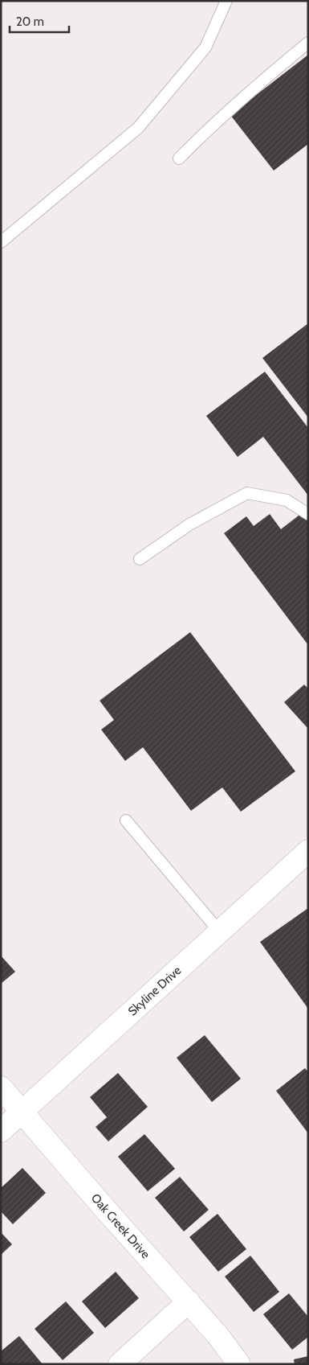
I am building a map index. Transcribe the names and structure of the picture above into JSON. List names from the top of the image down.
{
  "streets": {
    "street": ["Skyline Drive", "Oak Creek Drive"]
  },
  "crossings": [
    ["Skyline Drive", "Oak Creek Drive"]
  ],
  "scale_bar": "20 m"
}
